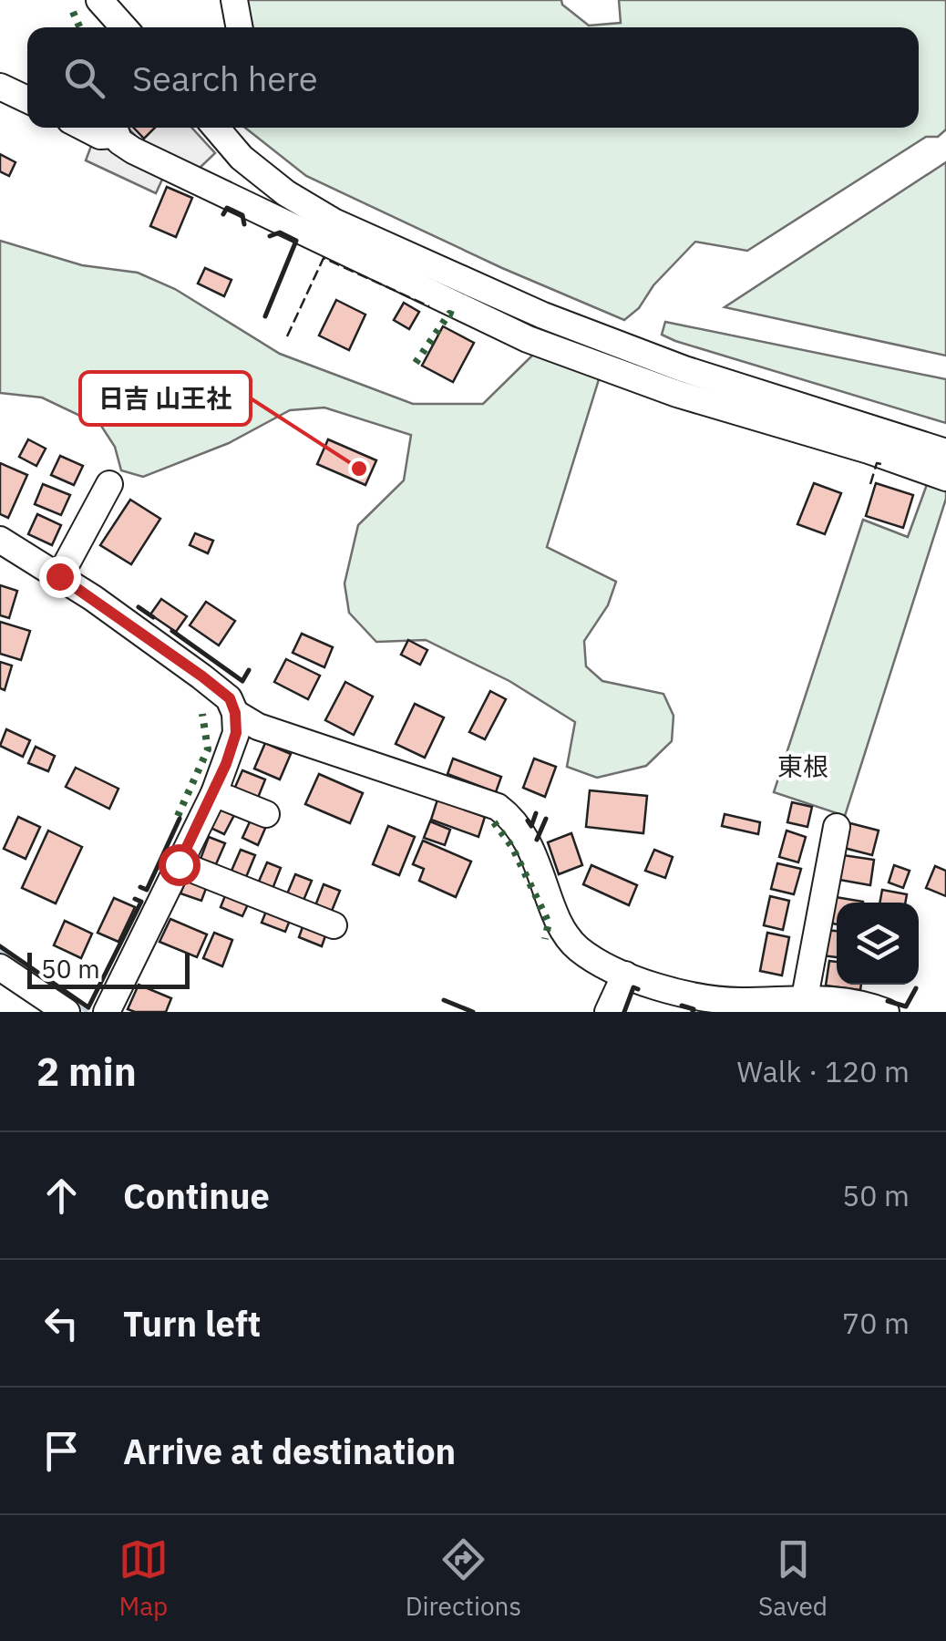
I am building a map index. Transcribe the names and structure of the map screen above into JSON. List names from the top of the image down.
{
  "districts": ["東根"],
  "places": ["日吉 山王社"],
  "scale_bar": "50 m",
  "page": {
    "search": "Search here",
    "scale": "50 m",
    "heading": ["2 min", "Walk · 120 m"],
    "list": [
      ["Continue", "50 m"],
      ["Turn left", "70 m"],
      "Arrive at destination"
    ],
    "nav": ["Map", "Directions", "Saved"]
  }
}
